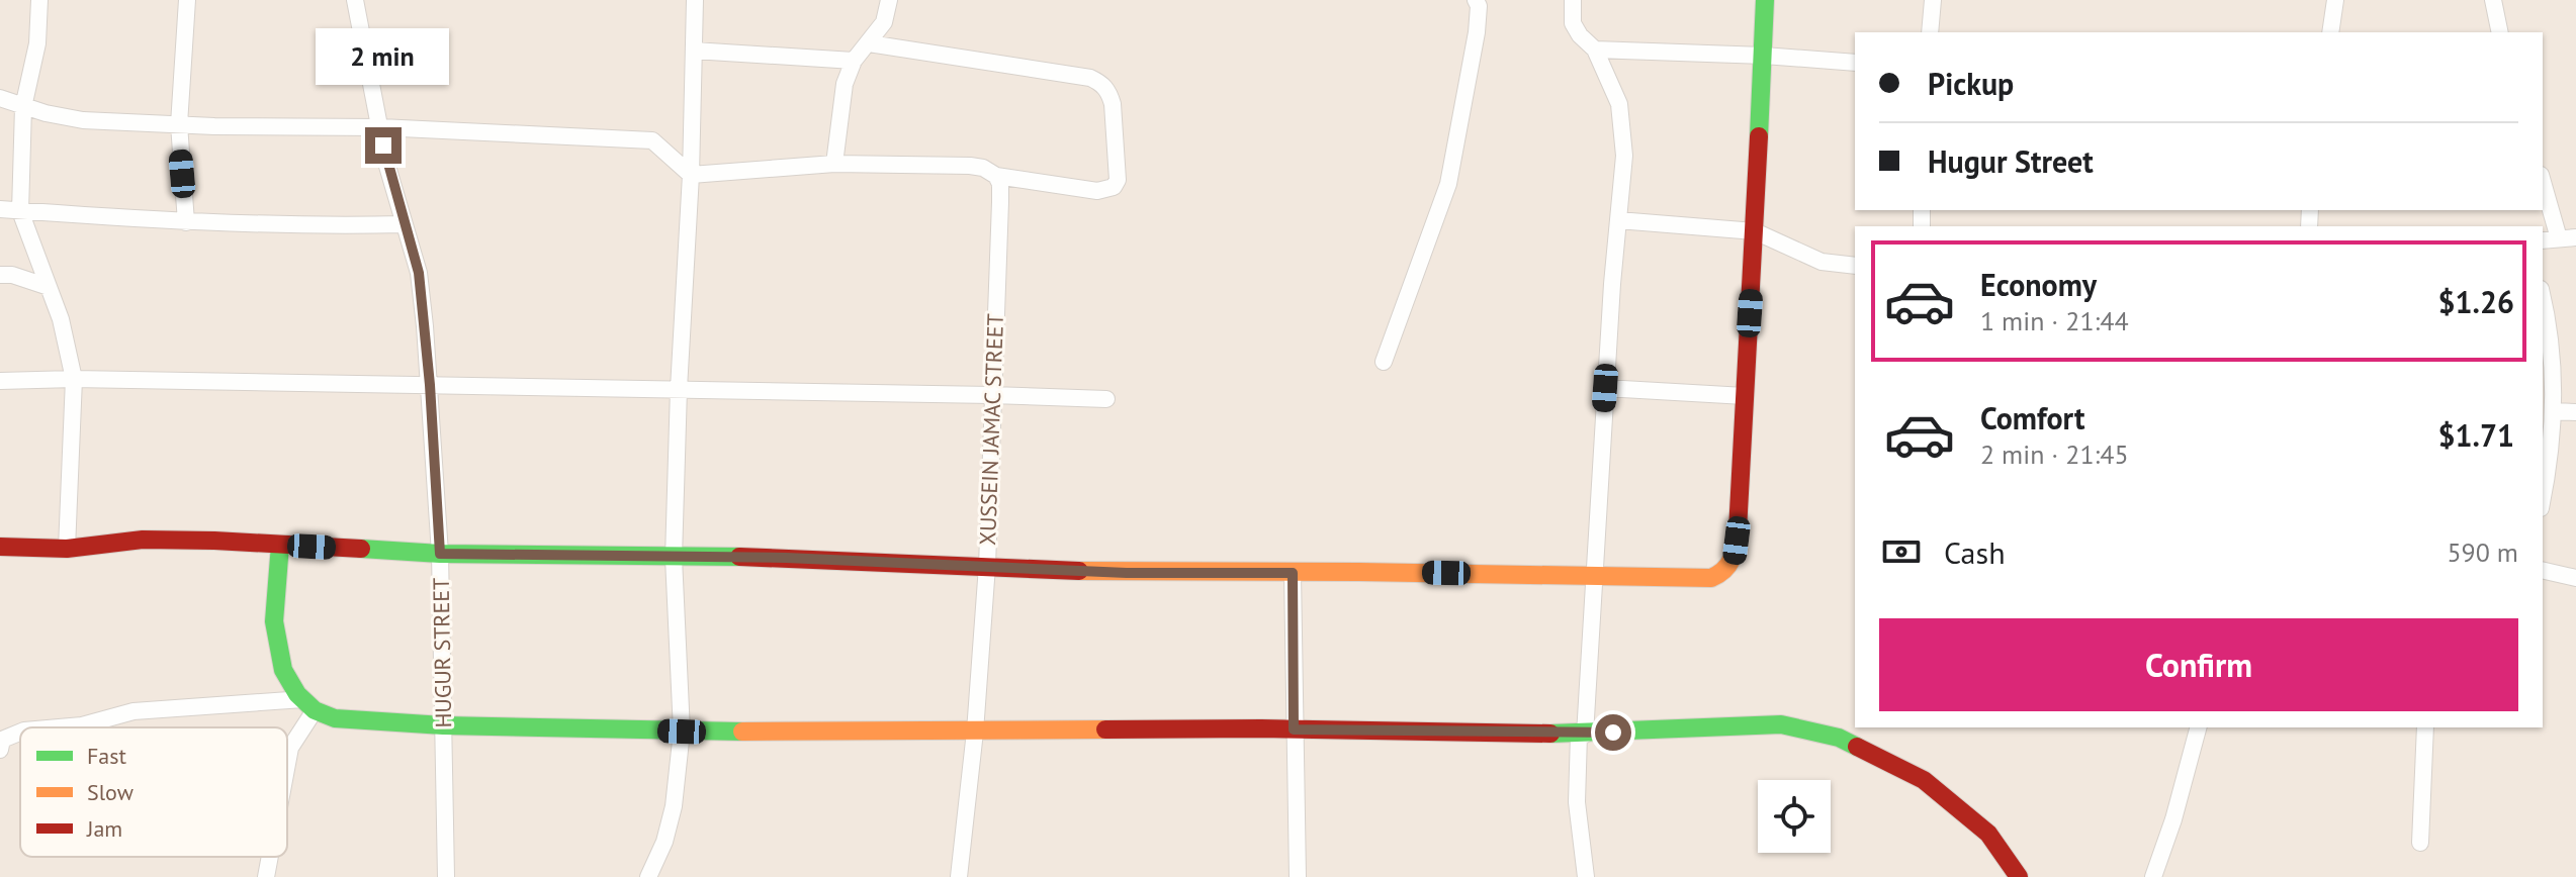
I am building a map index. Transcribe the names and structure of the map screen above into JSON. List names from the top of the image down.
{
  "streets": {
    "street": ["XUSSEIN JAMAC STREET", "HUGUR STREET"]
  },
  "legend": ["Fast", "Slow", "Jam"],
  "page": {
    "bubble": "2 min",
    "banner": ["Pickup", "Hugur Street"],
    "list": [
      {
        "name": "Economy",
        "note": "1 min · 21:44",
        "value": "$1.26"
      },
      {
        "name": "Comfort",
        "note": "2 min · 21:45",
        "value": "$1.71"
      }
    ],
    "pay": ["Cash", "590 m"],
    "buttons": "Confirm"
  }
}
